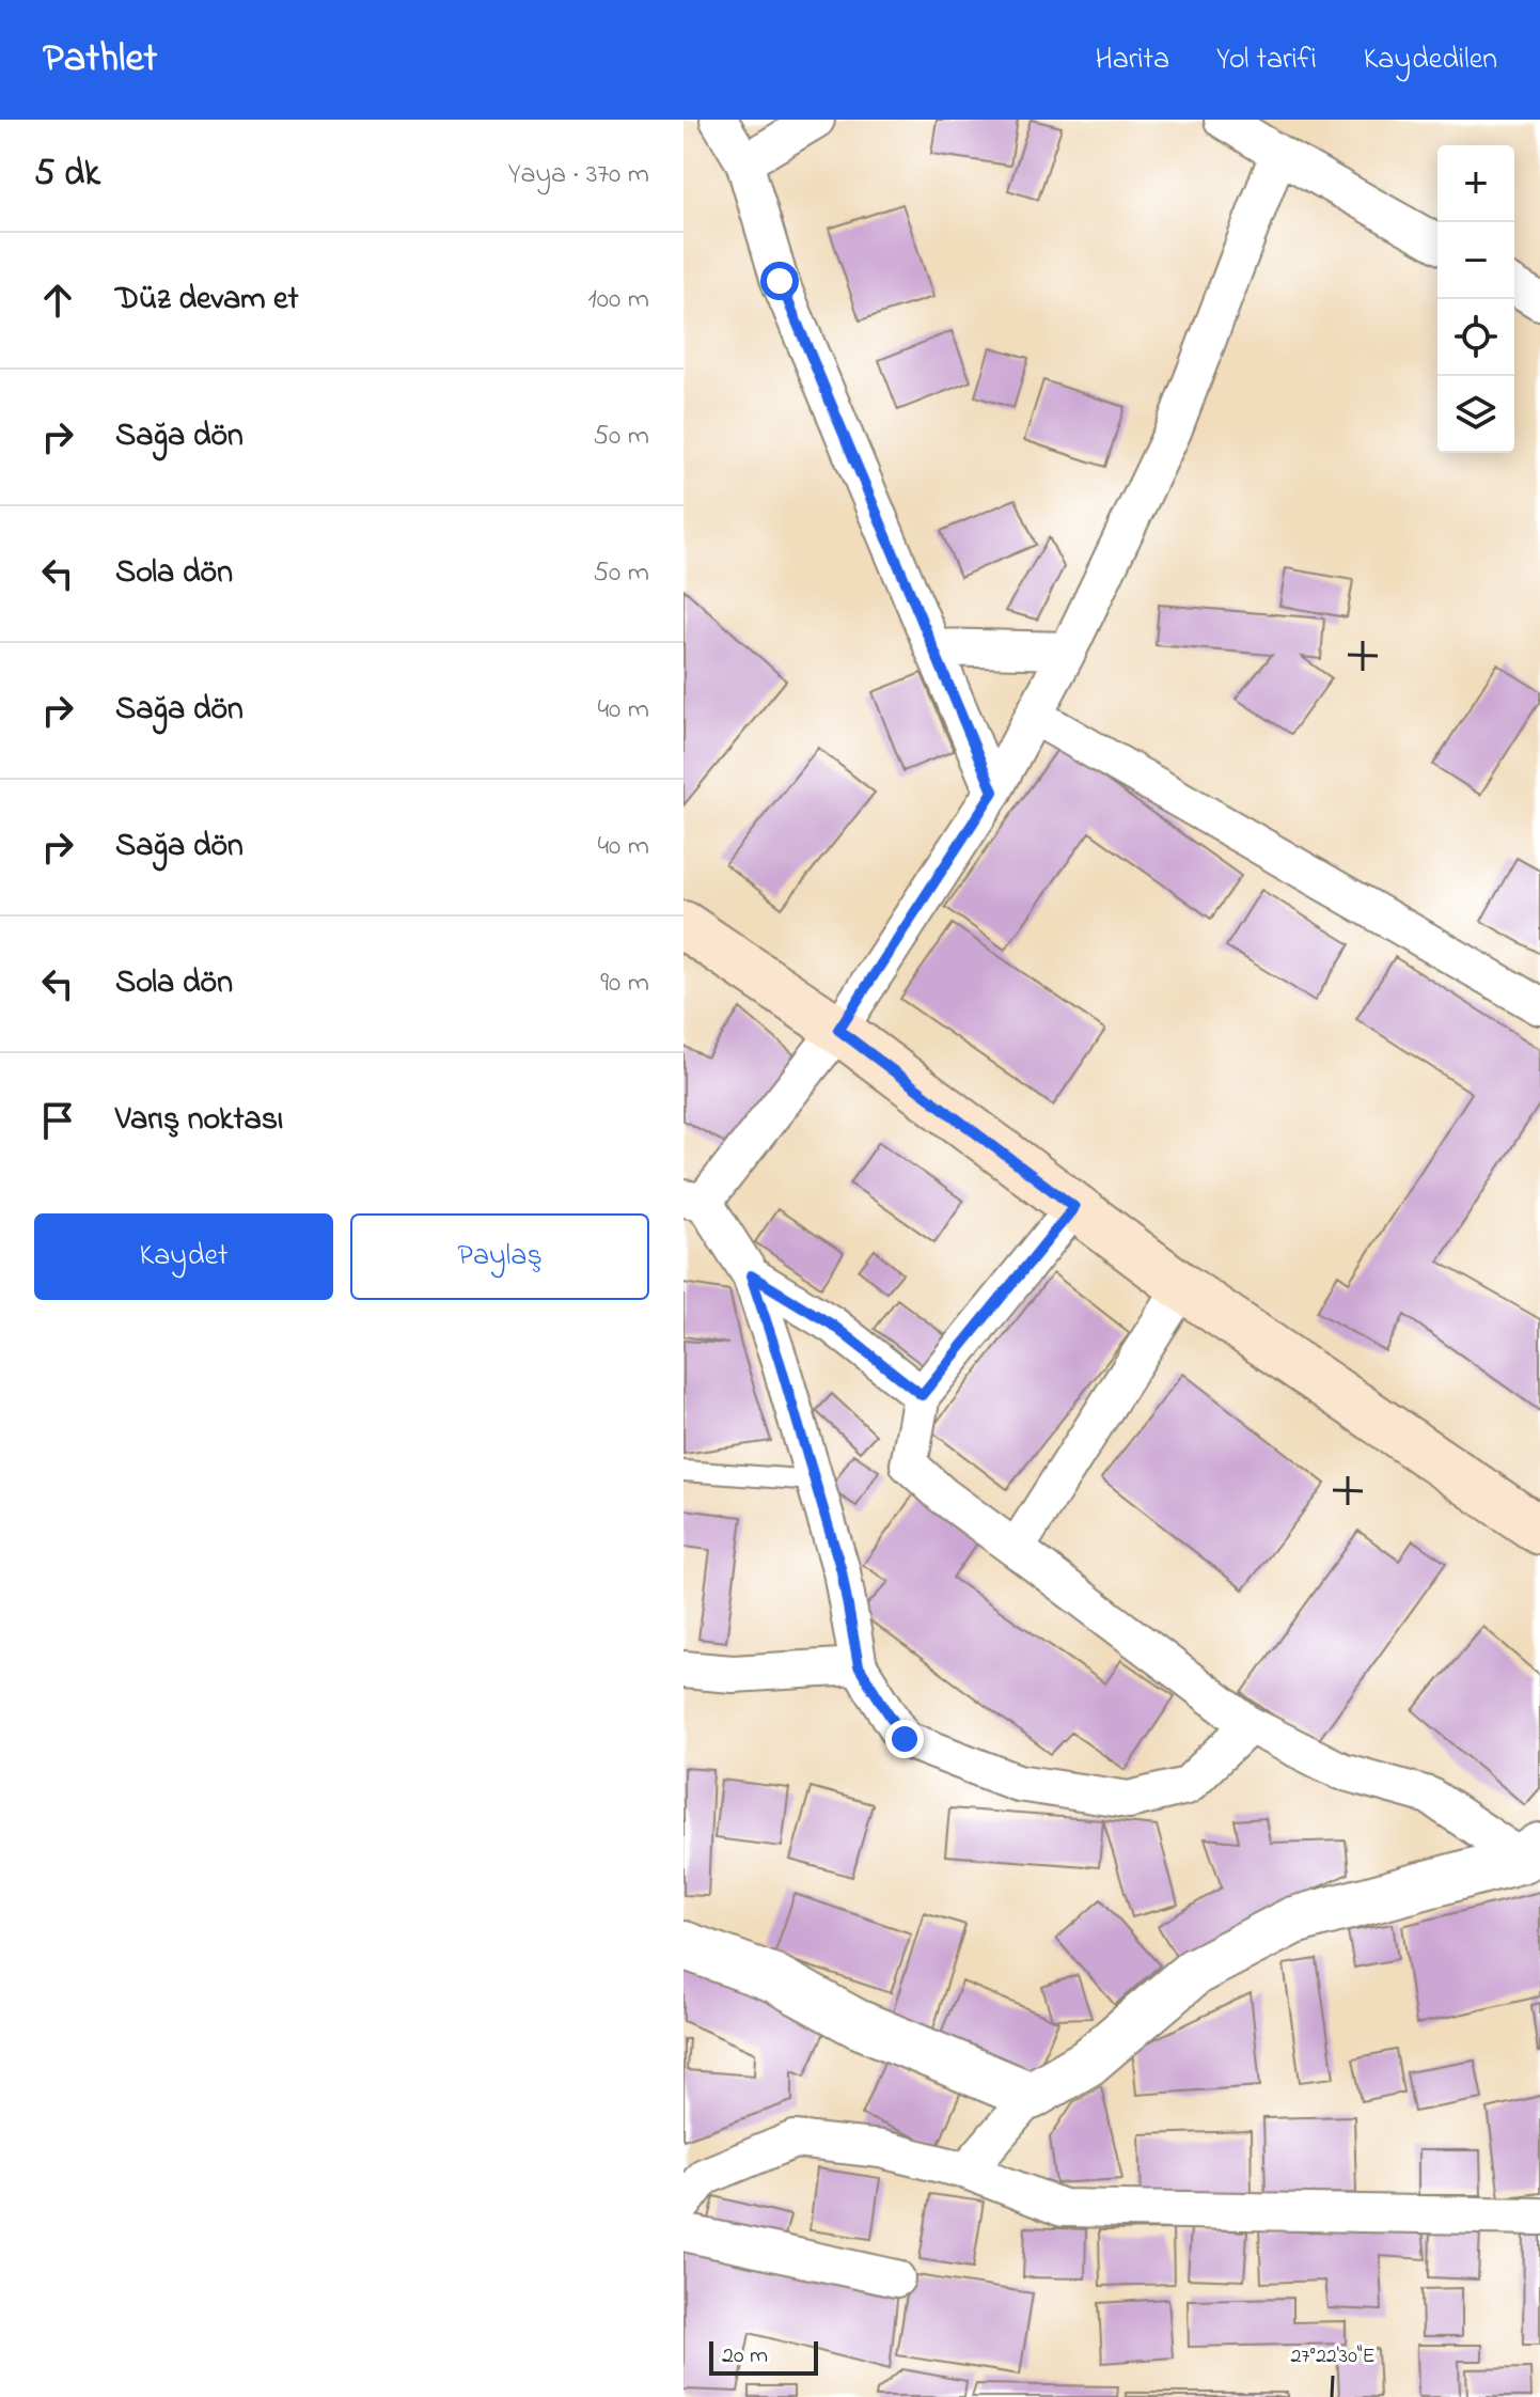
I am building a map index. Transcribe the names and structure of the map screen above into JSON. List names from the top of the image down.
{
  "scale_bar": "20 m",
  "page": {
    "header": "Pathlet",
    "nav": ["Harita", "Yol tarifi", "Kaydedilen"],
    "heading": ["5 dk", "Yaya · 370 m"],
    "map_buttons": ["+", "−"],
    "list": [
      ["Düz devam et", "100 m"],
      ["Sağa dön", "50 m"],
      ["Sola dön", "50 m"],
      ["Sağa dön", "40 m"],
      ["Sağa dön", "40 m"],
      ["Sola dön", "90 m"],
      "Varış noktası"
    ],
    "buttons": ["Kaydet", "Paylaş"],
    "scale": "20 m"
  },
  "coordinates": ["27°22'30\"E"]
}
